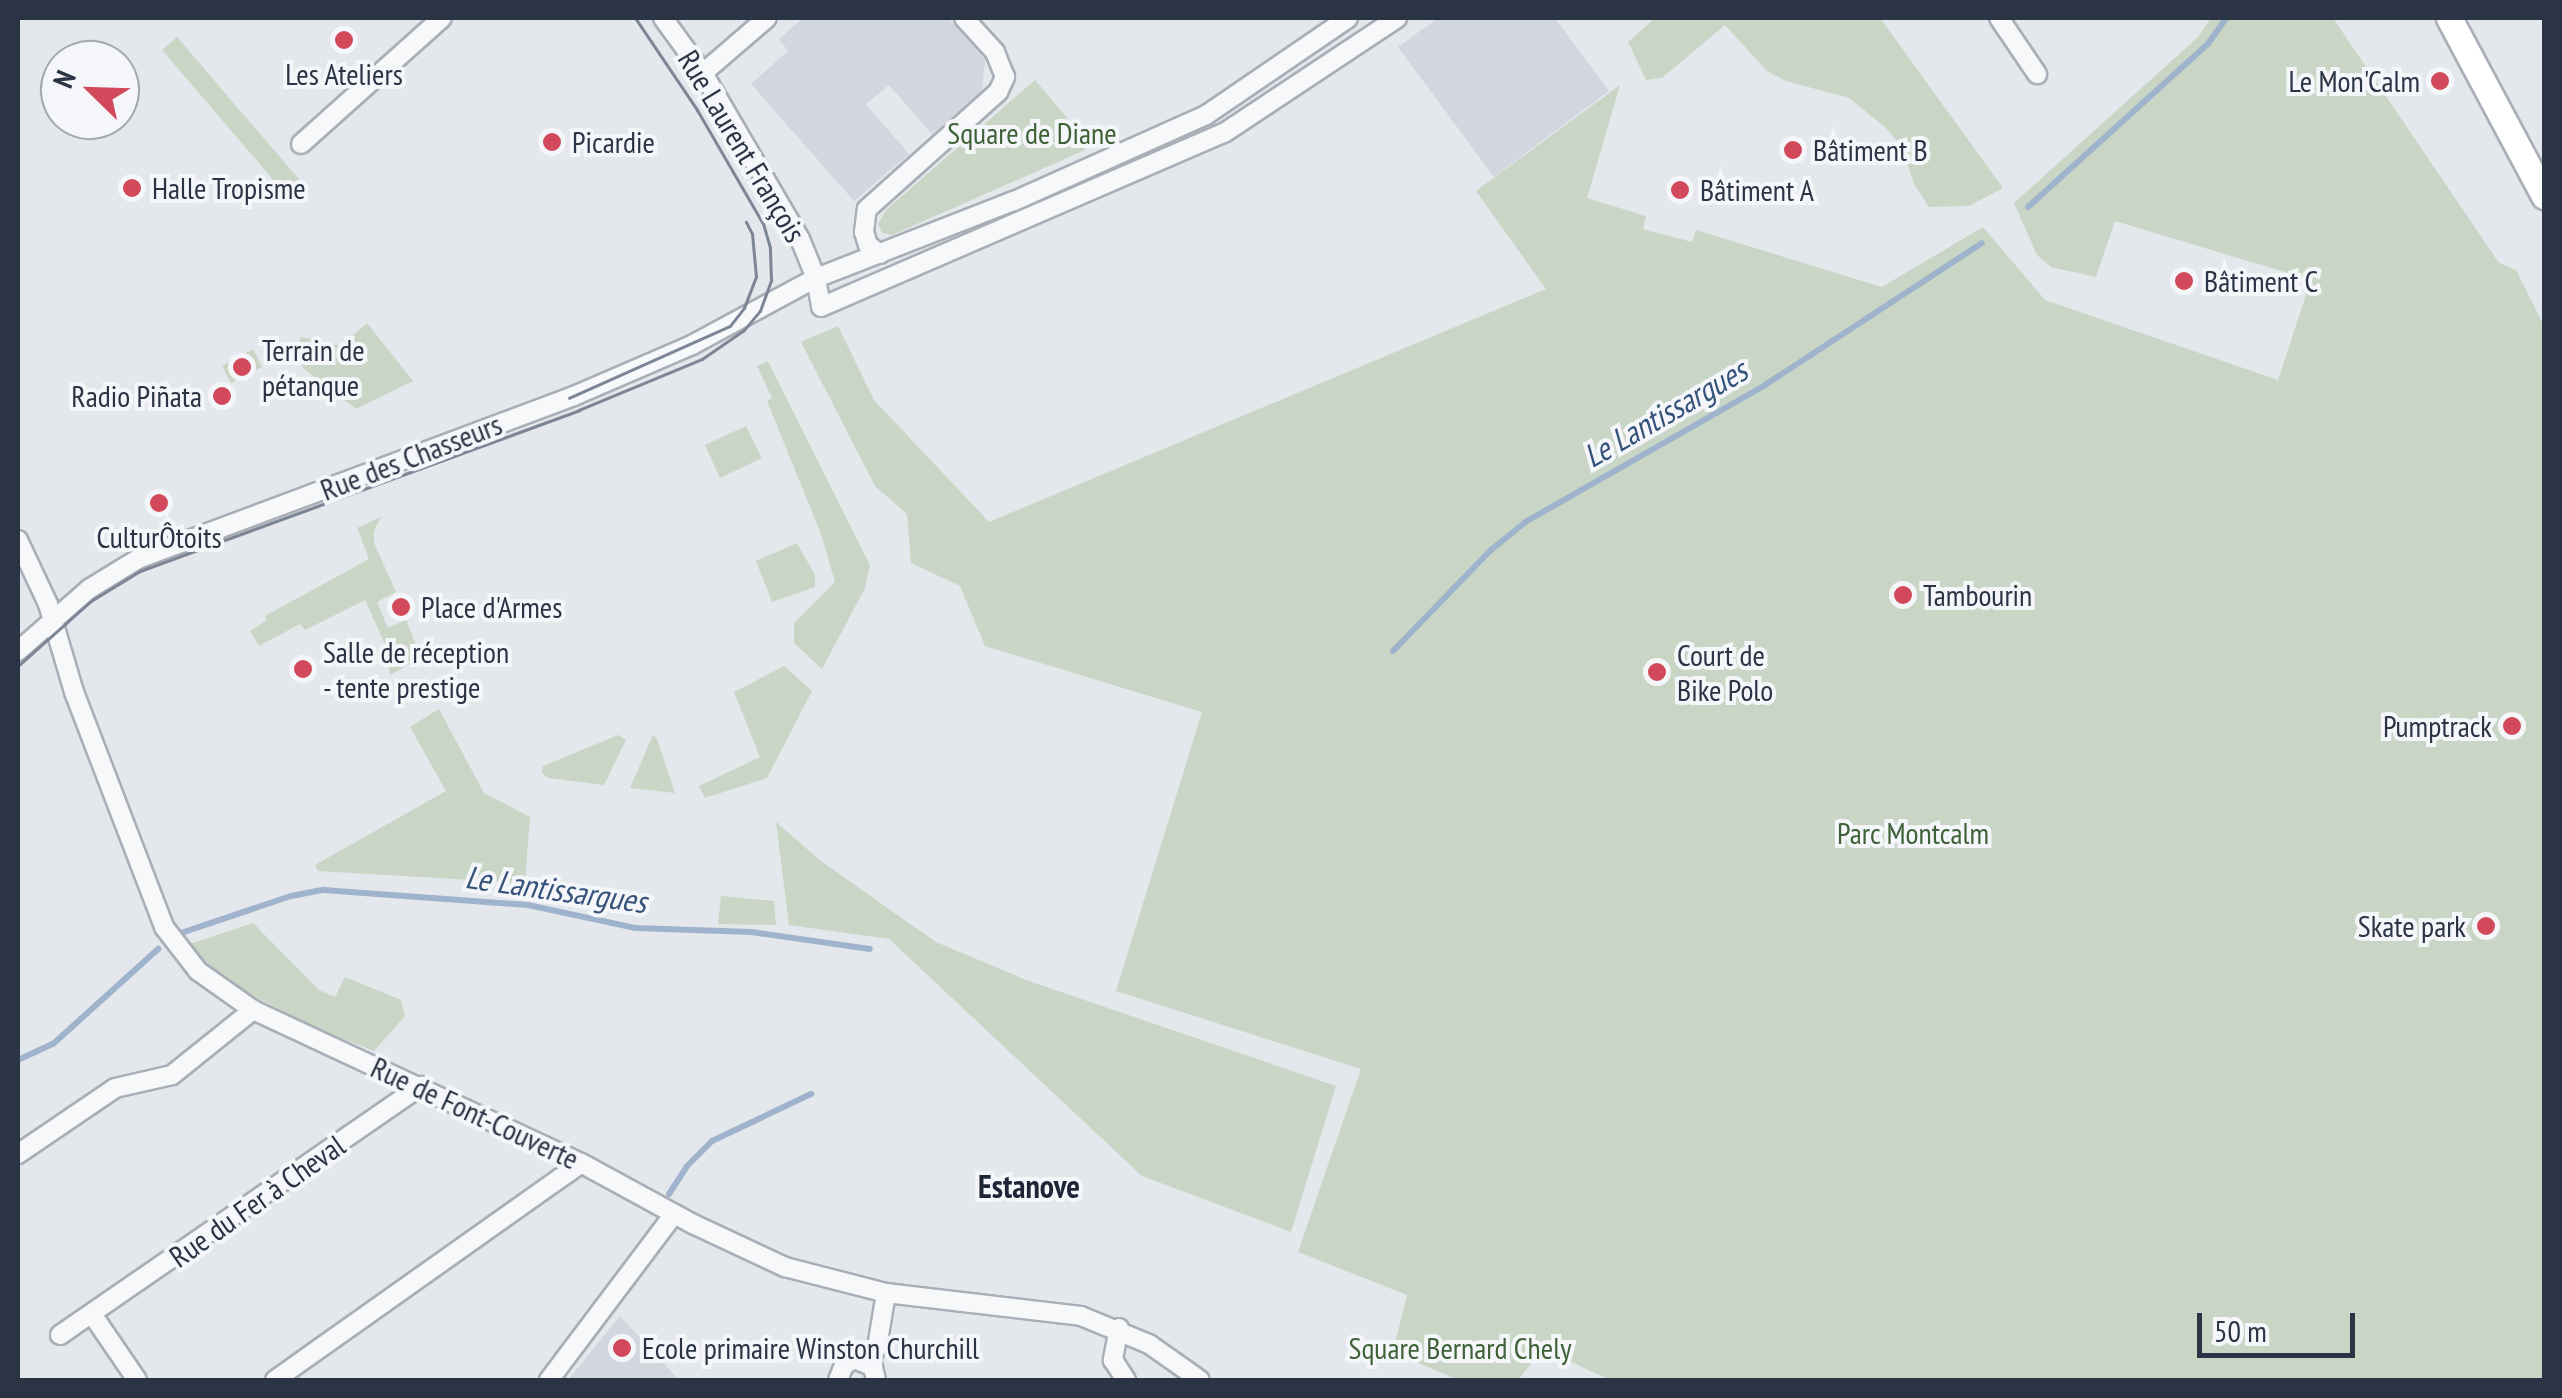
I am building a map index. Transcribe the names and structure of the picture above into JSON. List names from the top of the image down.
{
  "streets": {
    "street": [
      "Rue Laurent François",
      "Rue des Chasseurs",
      "Rue de Font-Couverte",
      "Rue du Fer à Cheval"
    ]
  },
  "crossings": [
    ["Rue Laurent François", "Rue des Chasseurs"],
    ["Rue des Chasseurs", "Rue de Font-Couverte"],
    ["Rue de Font-Couverte", "Rue du Fer à Cheval"]
  ],
  "districts": ["Estanove"],
  "water": ["Le Lantissargues"],
  "parks": ["Square de Diane", "Parc Montcalm", "Square Bernard Chely"],
  "places": [
    "Les Ateliers",
    "Le Mon'Calm",
    "Picardie",
    "Bâtiment B",
    "Halle Tropisme",
    "Bâtiment A",
    "Bâtiment C",
    "Terrain de pétanque",
    "Radio Piñata",
    "CulturÔtoits",
    "Tambourin",
    "Place d'Armes",
    "Salle de réception - tente prestige",
    "Court de Bike Polo",
    "Pumptrack",
    "Skate park",
    "Ecole primaire Winston Churchill"
  ],
  "scale_bar": "50 m",
  "north": "top left"
}
